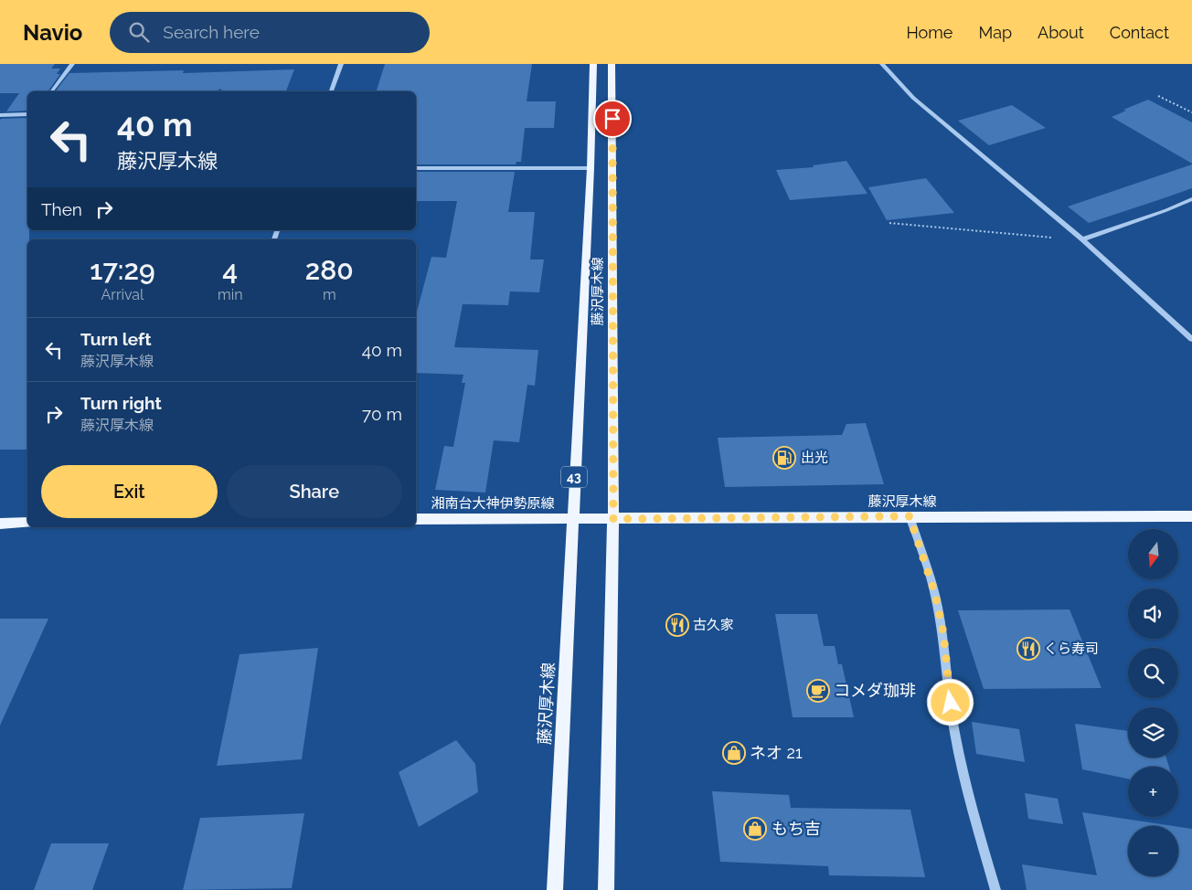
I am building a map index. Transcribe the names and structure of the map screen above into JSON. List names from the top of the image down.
{
  "streets": {
    "main road": ["藤沢厚木線", "43", "湘南台大神伊勢原線"]
  },
  "crossings": [
    ["藤沢厚木線", "湘南台大神伊勢原線"]
  ],
  "places": {
    "fuel station": ["出光"],
    "restaurant": ["古久家", "くら寿司"],
    "cafe": ["コメダ珈琲"],
    "shop": ["ネオ 21", "もち吉"]
  },
  "north": "bottom",
  "page": {
    "header": "Navio",
    "search": "Search here",
    "nav": [
      "Home",
      "Map",
      "About",
      "Contact"
    ],
    "turn": ["40 m", "藤沢厚木線"],
    "then": "Then",
    "eta": [
      "17:29",
      "Arrival",
      "4",
      "min",
      "280",
      "m"
    ],
    "list": [
      {
        "name": "Turn left",
        "note": "藤沢厚木線",
        "value": "40 m"
      },
      {
        "name": "Turn right",
        "note": "藤沢厚木線",
        "value": "70 m"
      }
    ],
    "buttons": ["Exit", "Share"],
    "map_buttons": ["+", "−"]
  }
}
